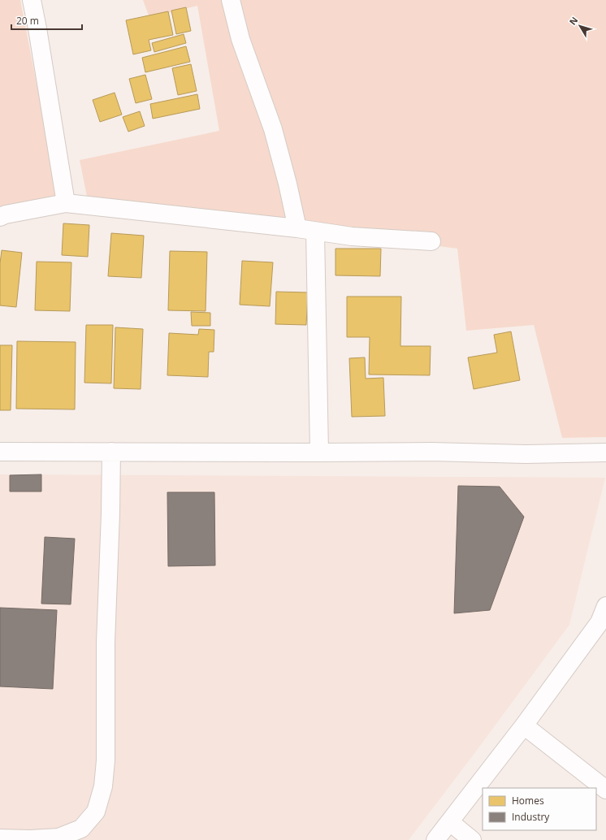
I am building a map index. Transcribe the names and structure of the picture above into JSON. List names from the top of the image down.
{
  "legend": ["Homes", "Industry"],
  "scale_bar": "20 m",
  "north": "top left"
}
